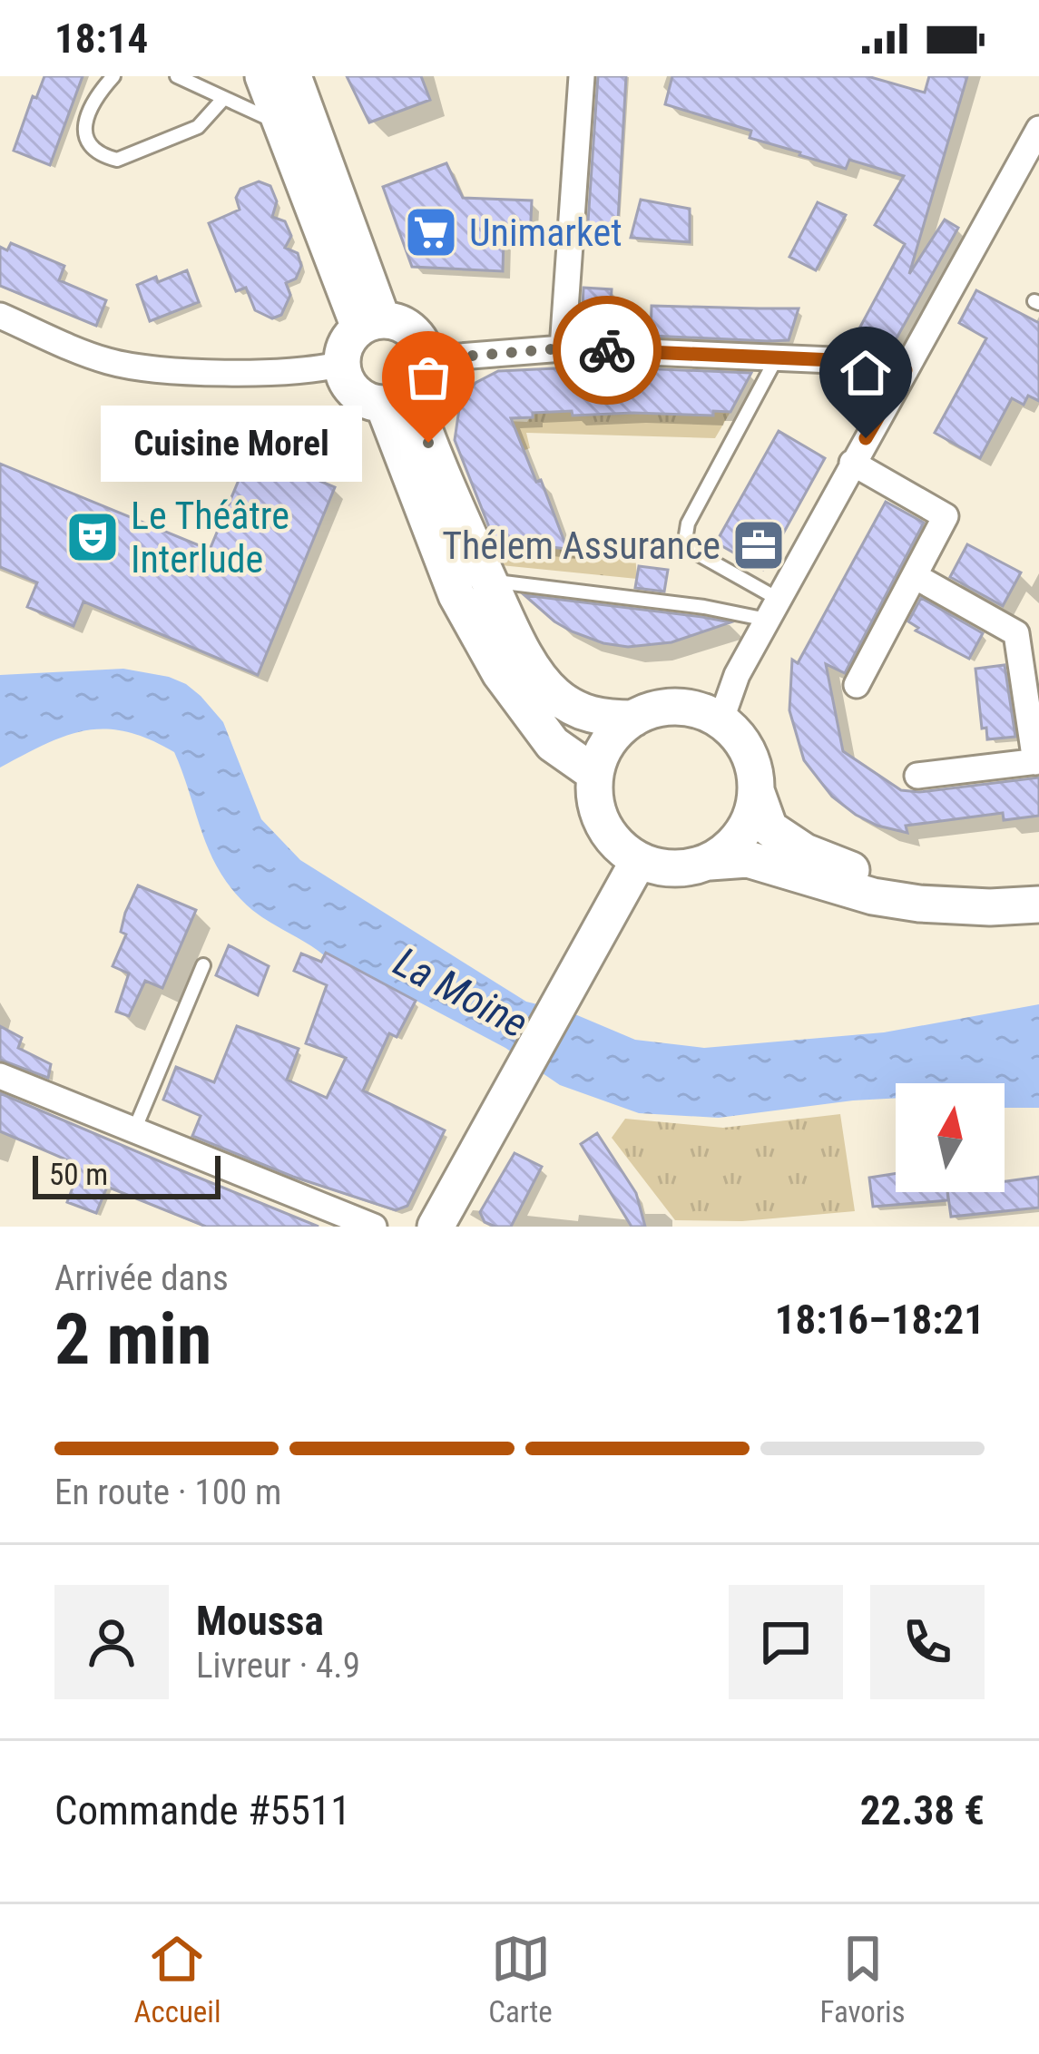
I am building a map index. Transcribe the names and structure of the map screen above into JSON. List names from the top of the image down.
{
  "water": ["La Moine"],
  "places": {
    "supermarket": ["Unimarket"],
    "other": ["Cuisine Morel"],
    "theatre": ["Le Théâtre Interlude"],
    "office": ["Thélem Assurance"]
  },
  "scale_bar": "50 m",
  "north": "top",
  "page": {
    "status": "18:14",
    "bubble": "Cuisine Morel",
    "scale": "50 m",
    "heading": ["2 min", "Arrivée dans", "18:16–18:21"],
    "panel": [
      "Moussa",
      "Livreur · 4.9",
      "Commande #5511",
      "22.38 €"
    ],
    "bar": "En route · 100 m",
    "tabs": ["Accueil", "Carte", "Favoris"]
  }
}
